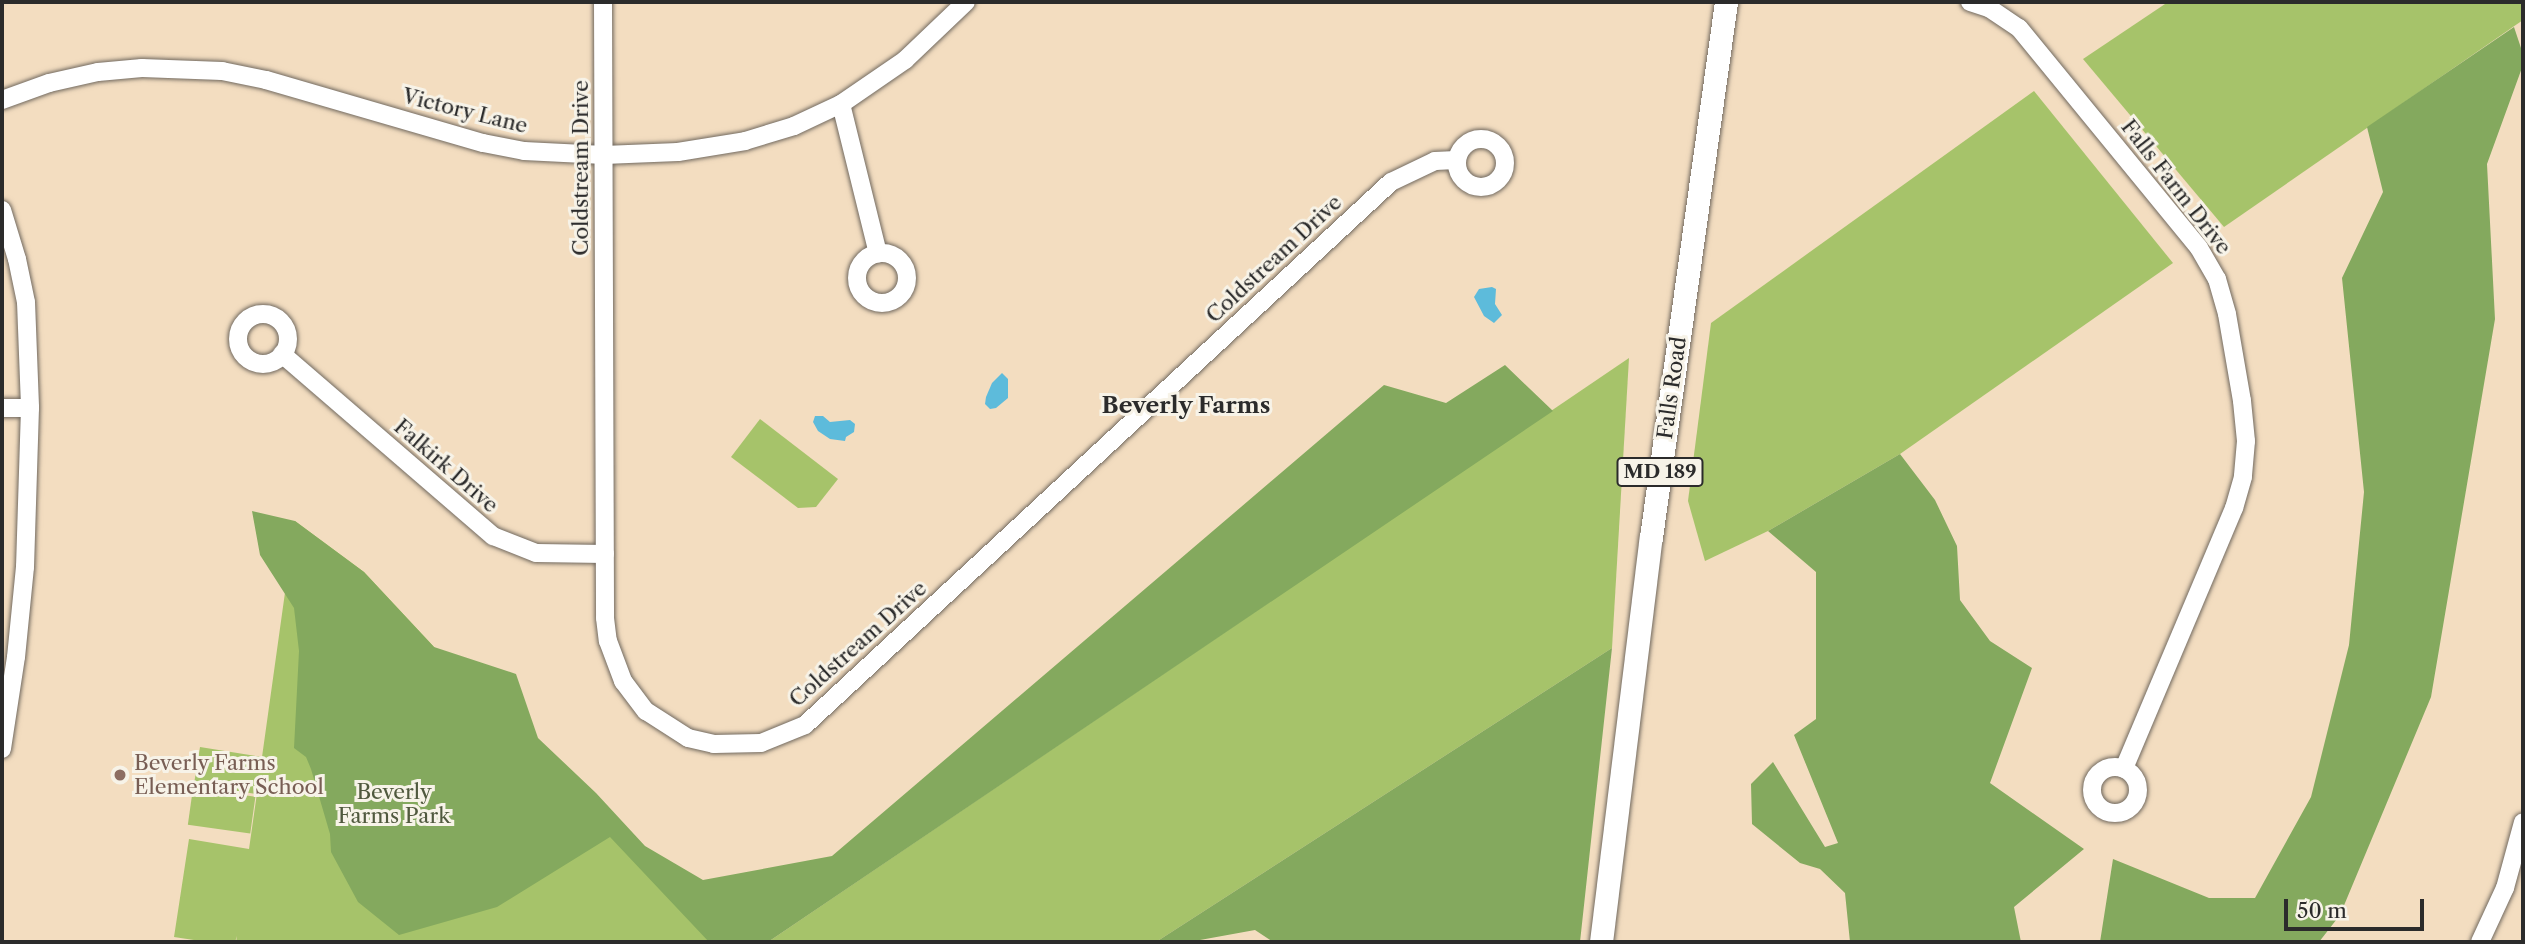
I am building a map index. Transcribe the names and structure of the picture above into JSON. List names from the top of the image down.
{
  "streets": {
    "main road": ["Falls Road", "MD 189"],
    "street": [
      "Victory Lane",
      "Coldstream Drive",
      "Falls Farm Drive",
      "Falkirk Drive"
    ]
  },
  "crossings": [
    ["Victory Lane", "Coldstream Drive"],
    ["Coldstream Drive", "Falkirk Drive"]
  ],
  "districts": ["Beverly Farms"],
  "parks": ["Beverly Farms Park"],
  "places": ["Beverly Farms Elementary School"],
  "scale_bar": "50 m"
}
